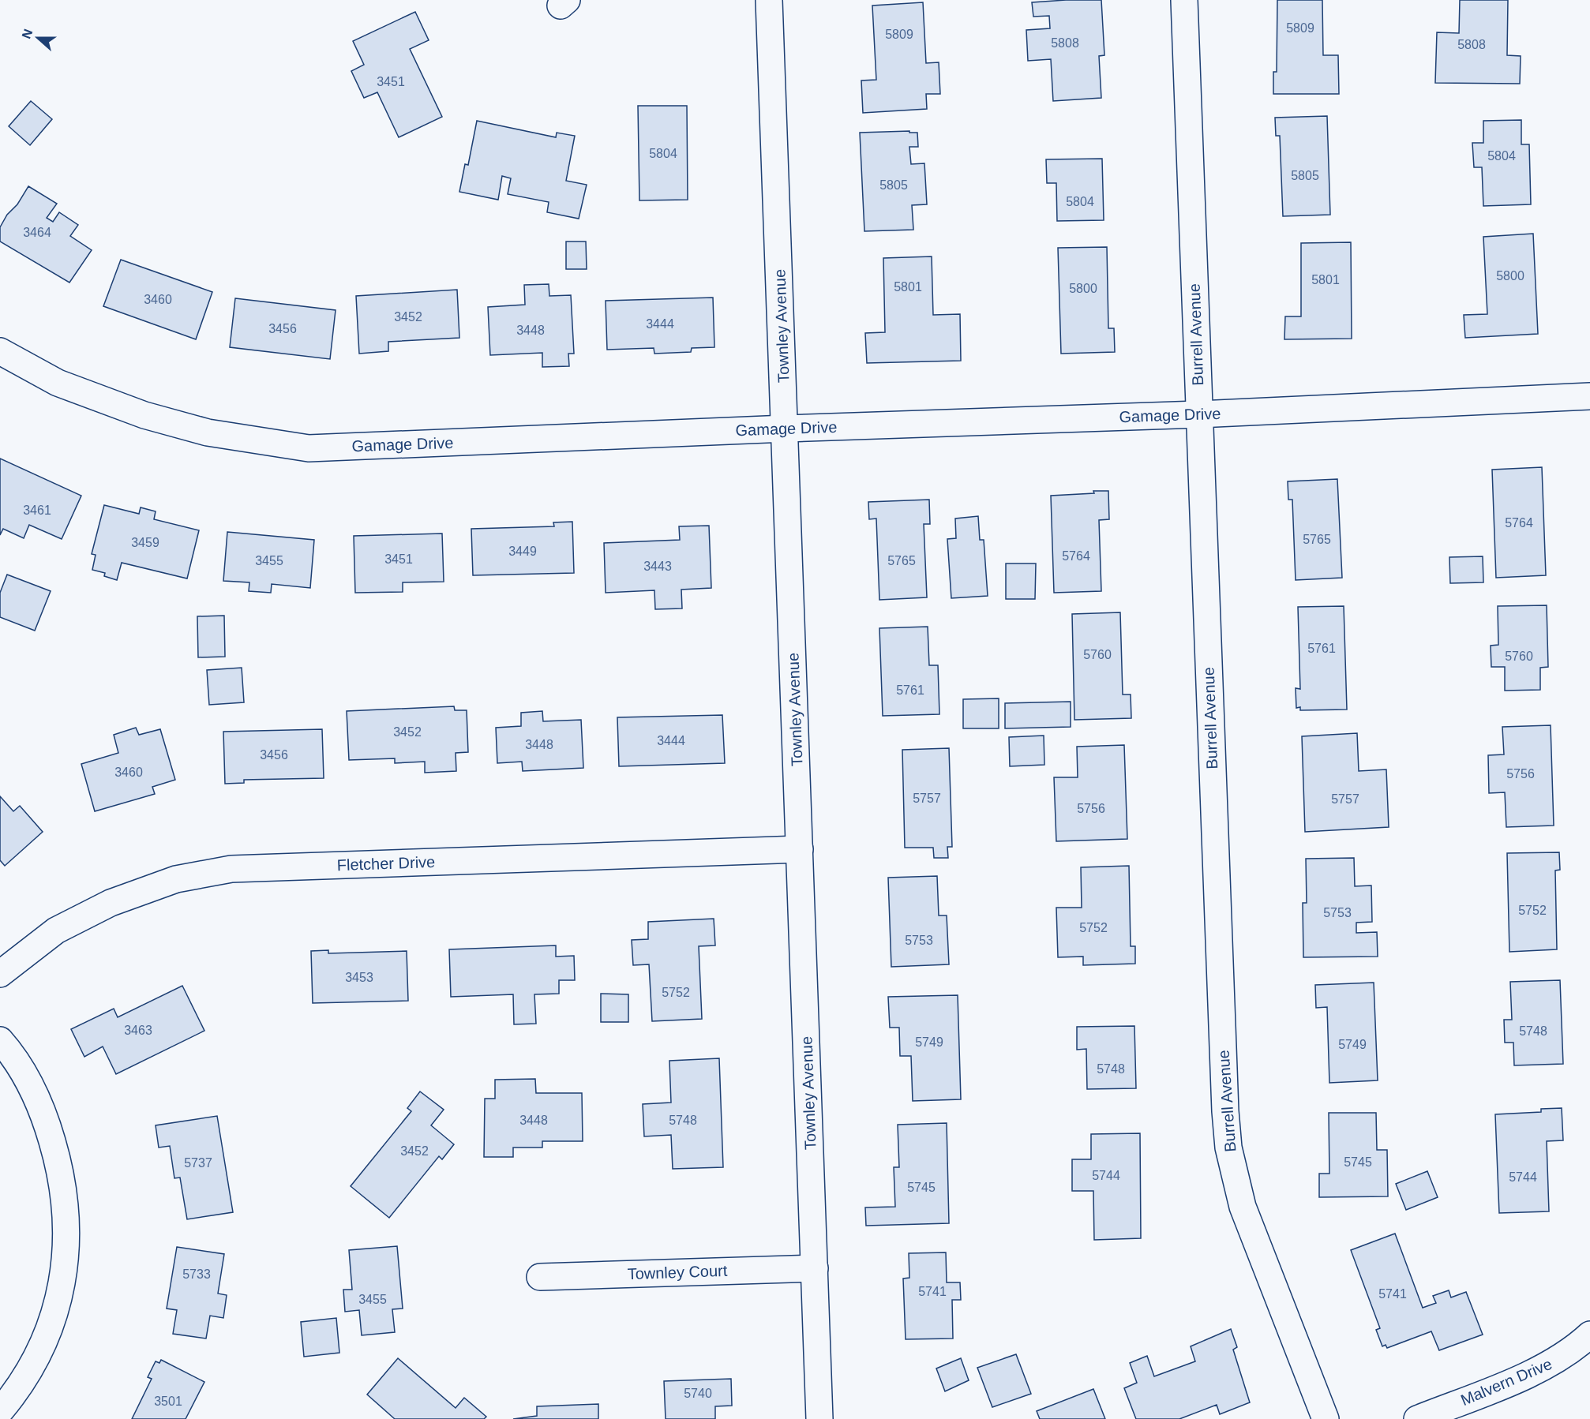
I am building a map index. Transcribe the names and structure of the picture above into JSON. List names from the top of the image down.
{
  "streets": {
    "street": [
      "Townley Avenue",
      "Burrell Avenue",
      "Gamage Drive",
      "Fletcher Drive",
      "Townley Court",
      "Malvern Drive"
    ]
  },
  "crossings": [
    ["Townley Avenue", "Gamage Drive"],
    ["Townley Avenue", "Fletcher Drive"],
    ["Townley Avenue", "Townley Court"],
    ["Burrell Avenue", "Gamage Drive"]
  ],
  "house_numbers": [
    "5809",
    "5809",
    "5808",
    "5808",
    "3451",
    "5804",
    "5804",
    "5805",
    "5805",
    "5804",
    "3464",
    "5800",
    "5801",
    "5801",
    "5800",
    "3460",
    "3452",
    "3444",
    "3456",
    "3448",
    "3461",
    "5764",
    "5765",
    "3459",
    "3449",
    "5764",
    "3451",
    "3455",
    "5765",
    "3443",
    "5761",
    "5760",
    "5760",
    "5761",
    "3452",
    "3444",
    "3448",
    "3456",
    "3460",
    "5756",
    "5757",
    "5757",
    "5756",
    "5752",
    "5753",
    "5752",
    "5753",
    "3453",
    "5752",
    "3463",
    "5748",
    "5749",
    "5749",
    "5748",
    "3448",
    "5748",
    "3452",
    "5745",
    "5737",
    "5744",
    "5744",
    "5745",
    "5733",
    "5741",
    "5741",
    "3455",
    "5740",
    "3501"
  ],
  "north": "left"
}
